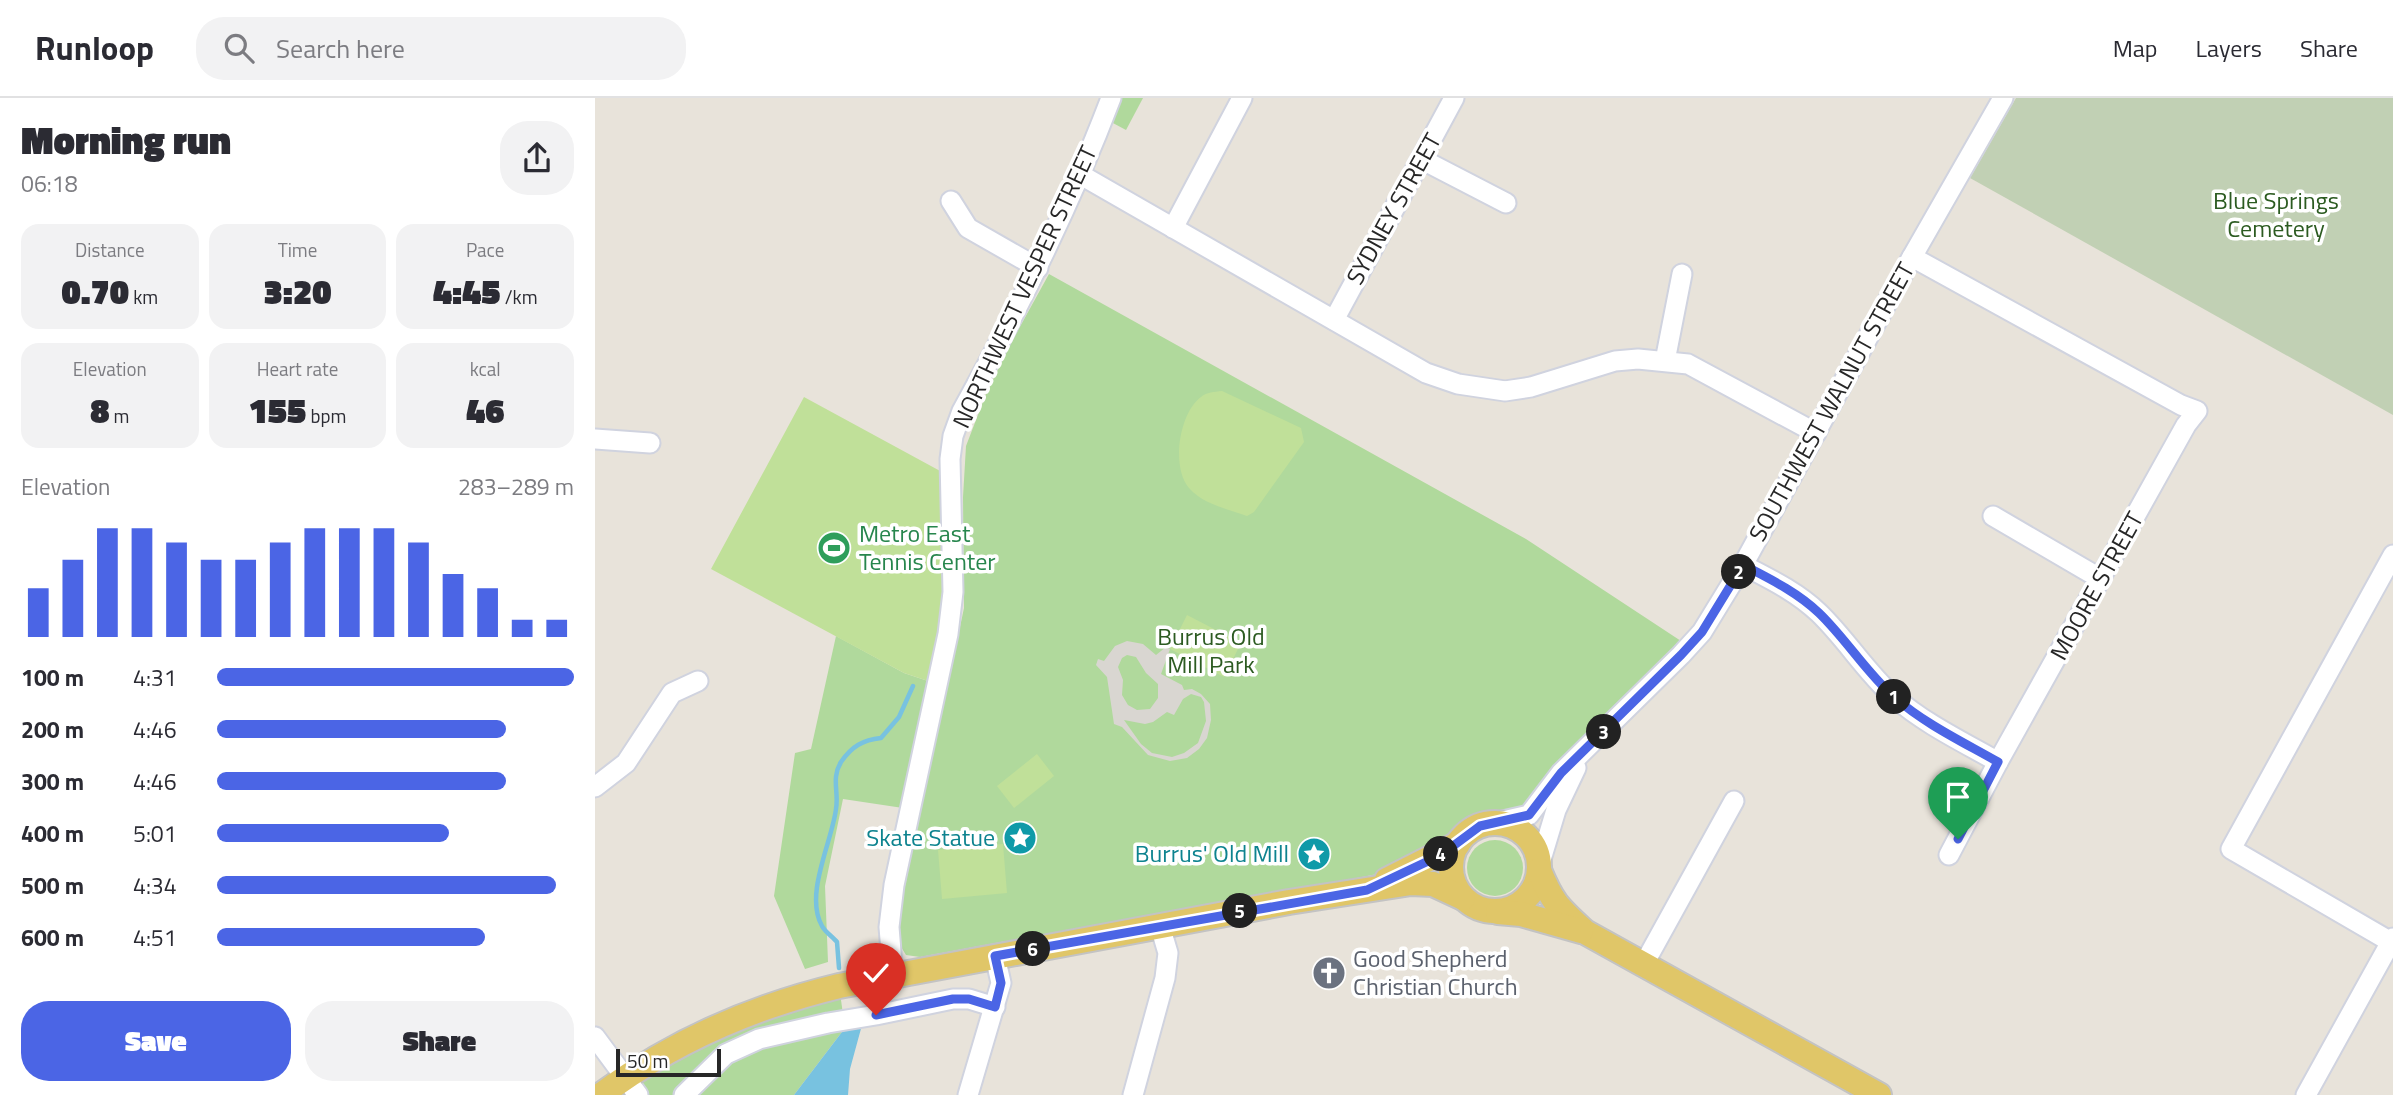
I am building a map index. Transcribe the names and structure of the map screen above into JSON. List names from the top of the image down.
{
  "streets": {
    "street": [
      "SYDNEY STREET",
      "NORTHWEST VESPER STREET",
      "SOUTHWEST WALNUT STREET",
      "MOORE STREET"
    ]
  },
  "crossings": [
    ["SOUTHWEST WALNUT STREET", "MOORE STREET"]
  ],
  "parks": ["Blue Springs Cemetery", "Burrus Old Mill Park"],
  "places": {
    "sports": ["Metro East Tennis Center"],
    "place": ["Skate Statue", "Burrus' Old Mill"],
    "church": ["Good Shepherd Christian Church"]
  },
  "scale_bar": "50 m",
  "page": {
    "header": "Runloop",
    "search": "Search here",
    "nav": ["Map", "Layers", "Share"],
    "heading": ["Morning run", "06:18"],
    "stats": [
      ["Distance", "0.70 km"],
      ["Time", "3:20"],
      ["Pace", "4:45 /km"],
      ["Elevation", "8 m"],
      ["Heart rate", "155 bpm"],
      ["kcal", "46"]
    ],
    "chart": ["Elevation", "283–289 m"],
    "pins": [
      "2",
      "1",
      "3",
      "4",
      "5",
      "6"
    ],
    "list": [
      {
        "name": "100 m",
        "note": "4:31"
      },
      {
        "name": "200 m",
        "note": "4:46"
      },
      {
        "name": "300 m",
        "note": "4:46"
      },
      {
        "name": "400 m",
        "note": "5:01"
      },
      {
        "name": "500 m",
        "note": "4:34"
      },
      {
        "name": "600 m",
        "note": "4:51"
      }
    ],
    "buttons": ["Save", "Share"],
    "scale": "50 m"
  }
}
